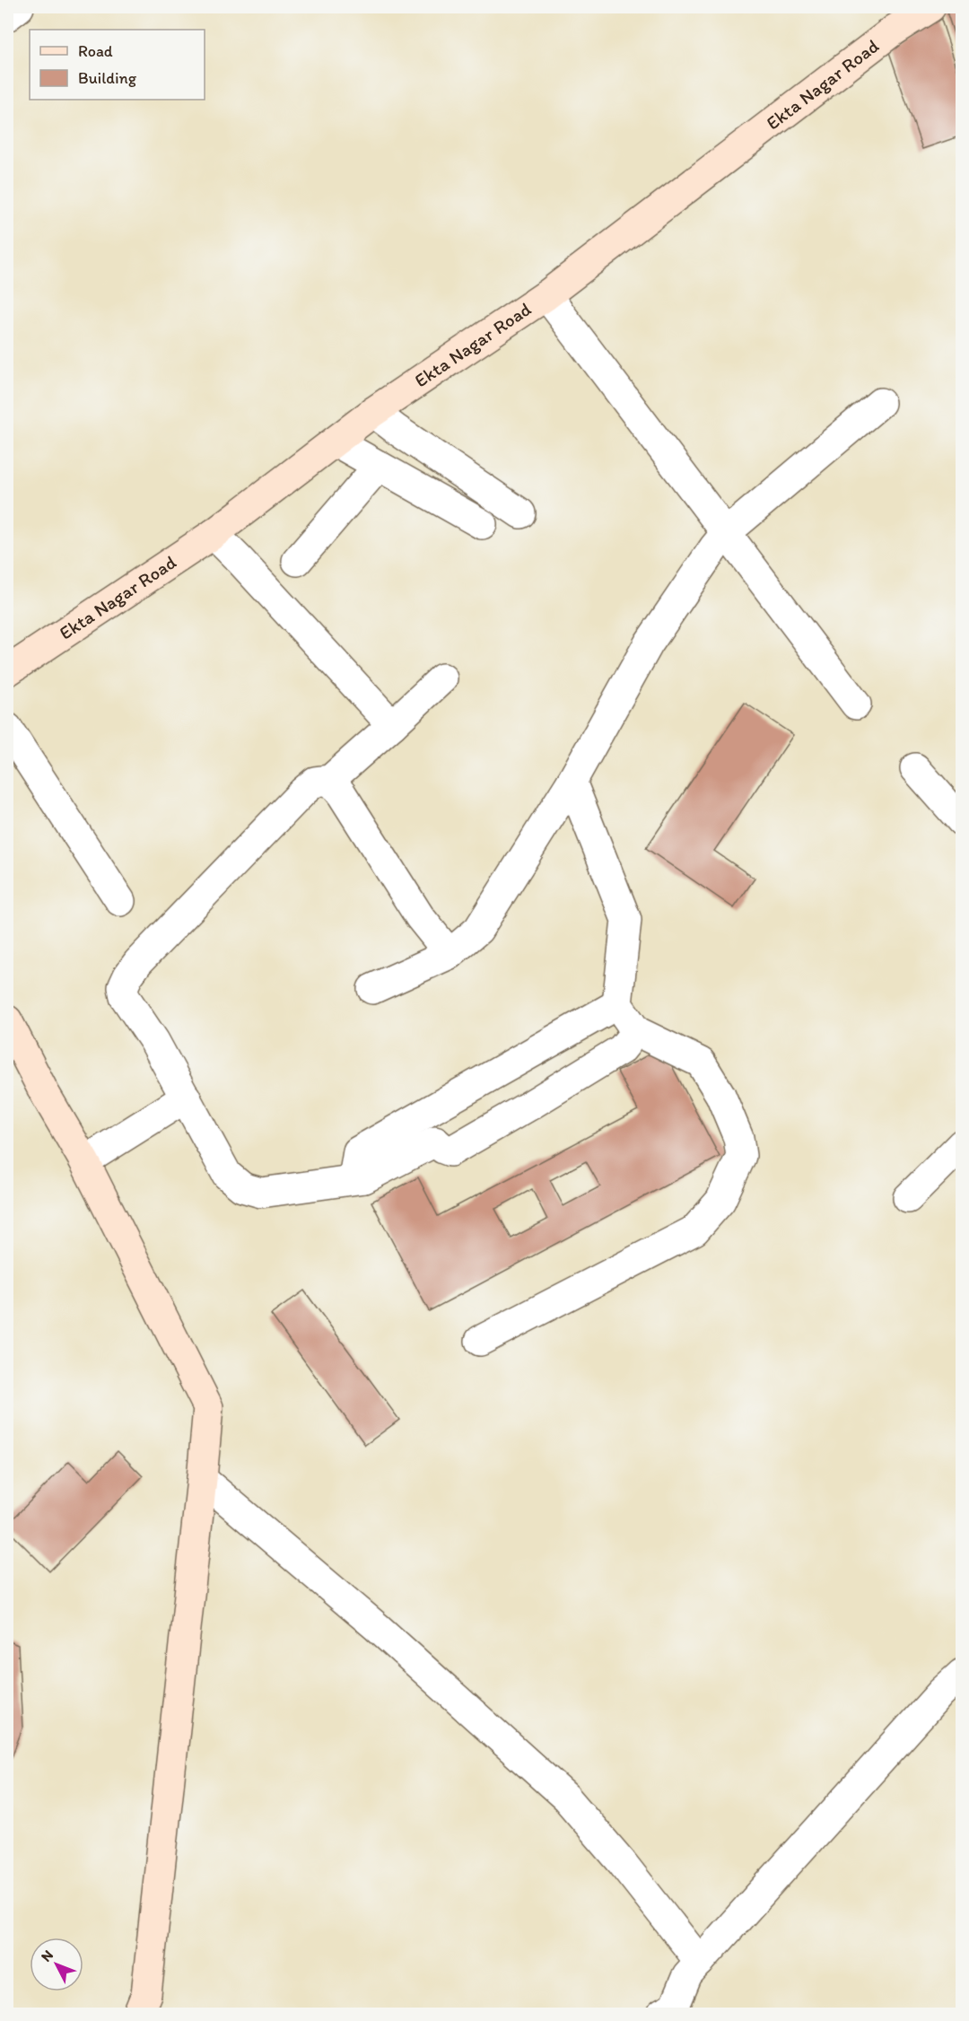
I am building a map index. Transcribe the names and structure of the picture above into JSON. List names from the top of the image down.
{
  "streets": {
    "street": ["Ekta Nagar Road"]
  },
  "legend": ["Road", "Building"],
  "north": "top left"
}
